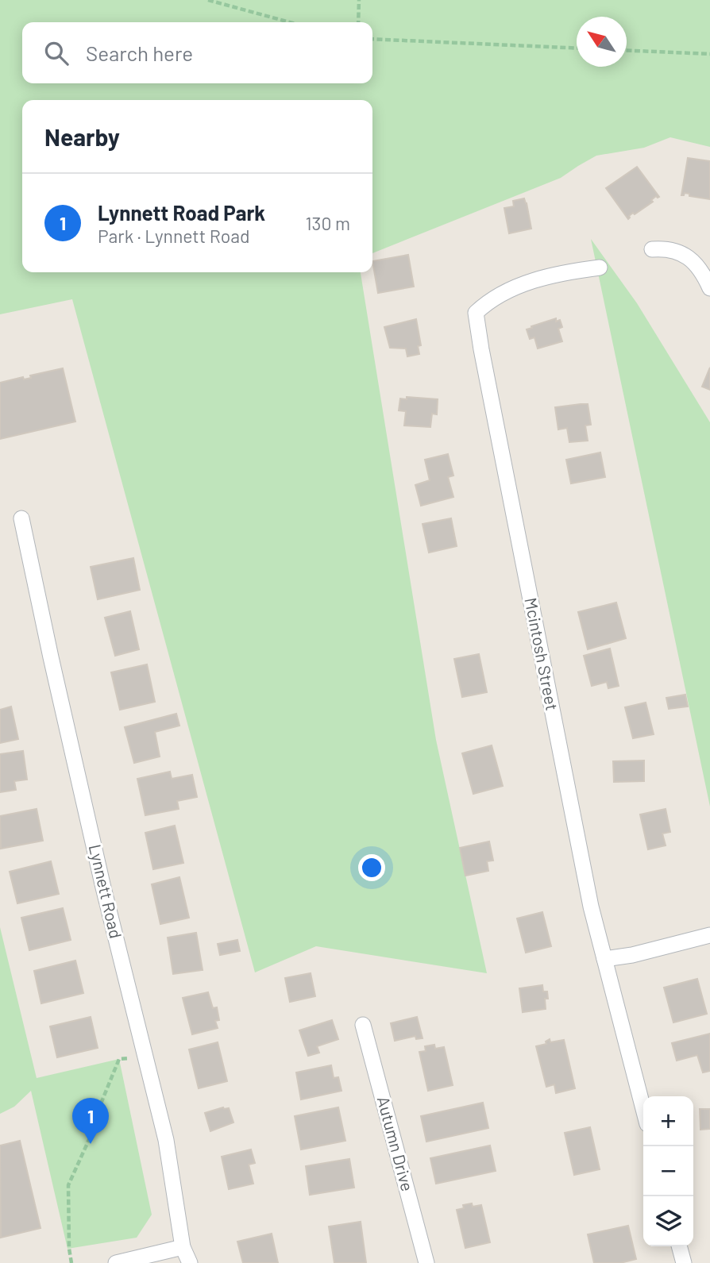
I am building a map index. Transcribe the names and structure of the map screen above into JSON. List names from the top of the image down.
{
  "streets": {
    "street": ["Mcintosh Street", "Lynnett Road", "Autumn Drive"]
  },
  "north": "top left",
  "page": {
    "search": "Search here",
    "heading": "Nearby",
    "list": [
      {
        "mark": "1",
        "name": "Lynnett Road Park",
        "note": "Park · Lynnett Road",
        "value": "130 m"
      }
    ],
    "map_buttons": ["+", "−"],
    "pins": "1"
  }
}
